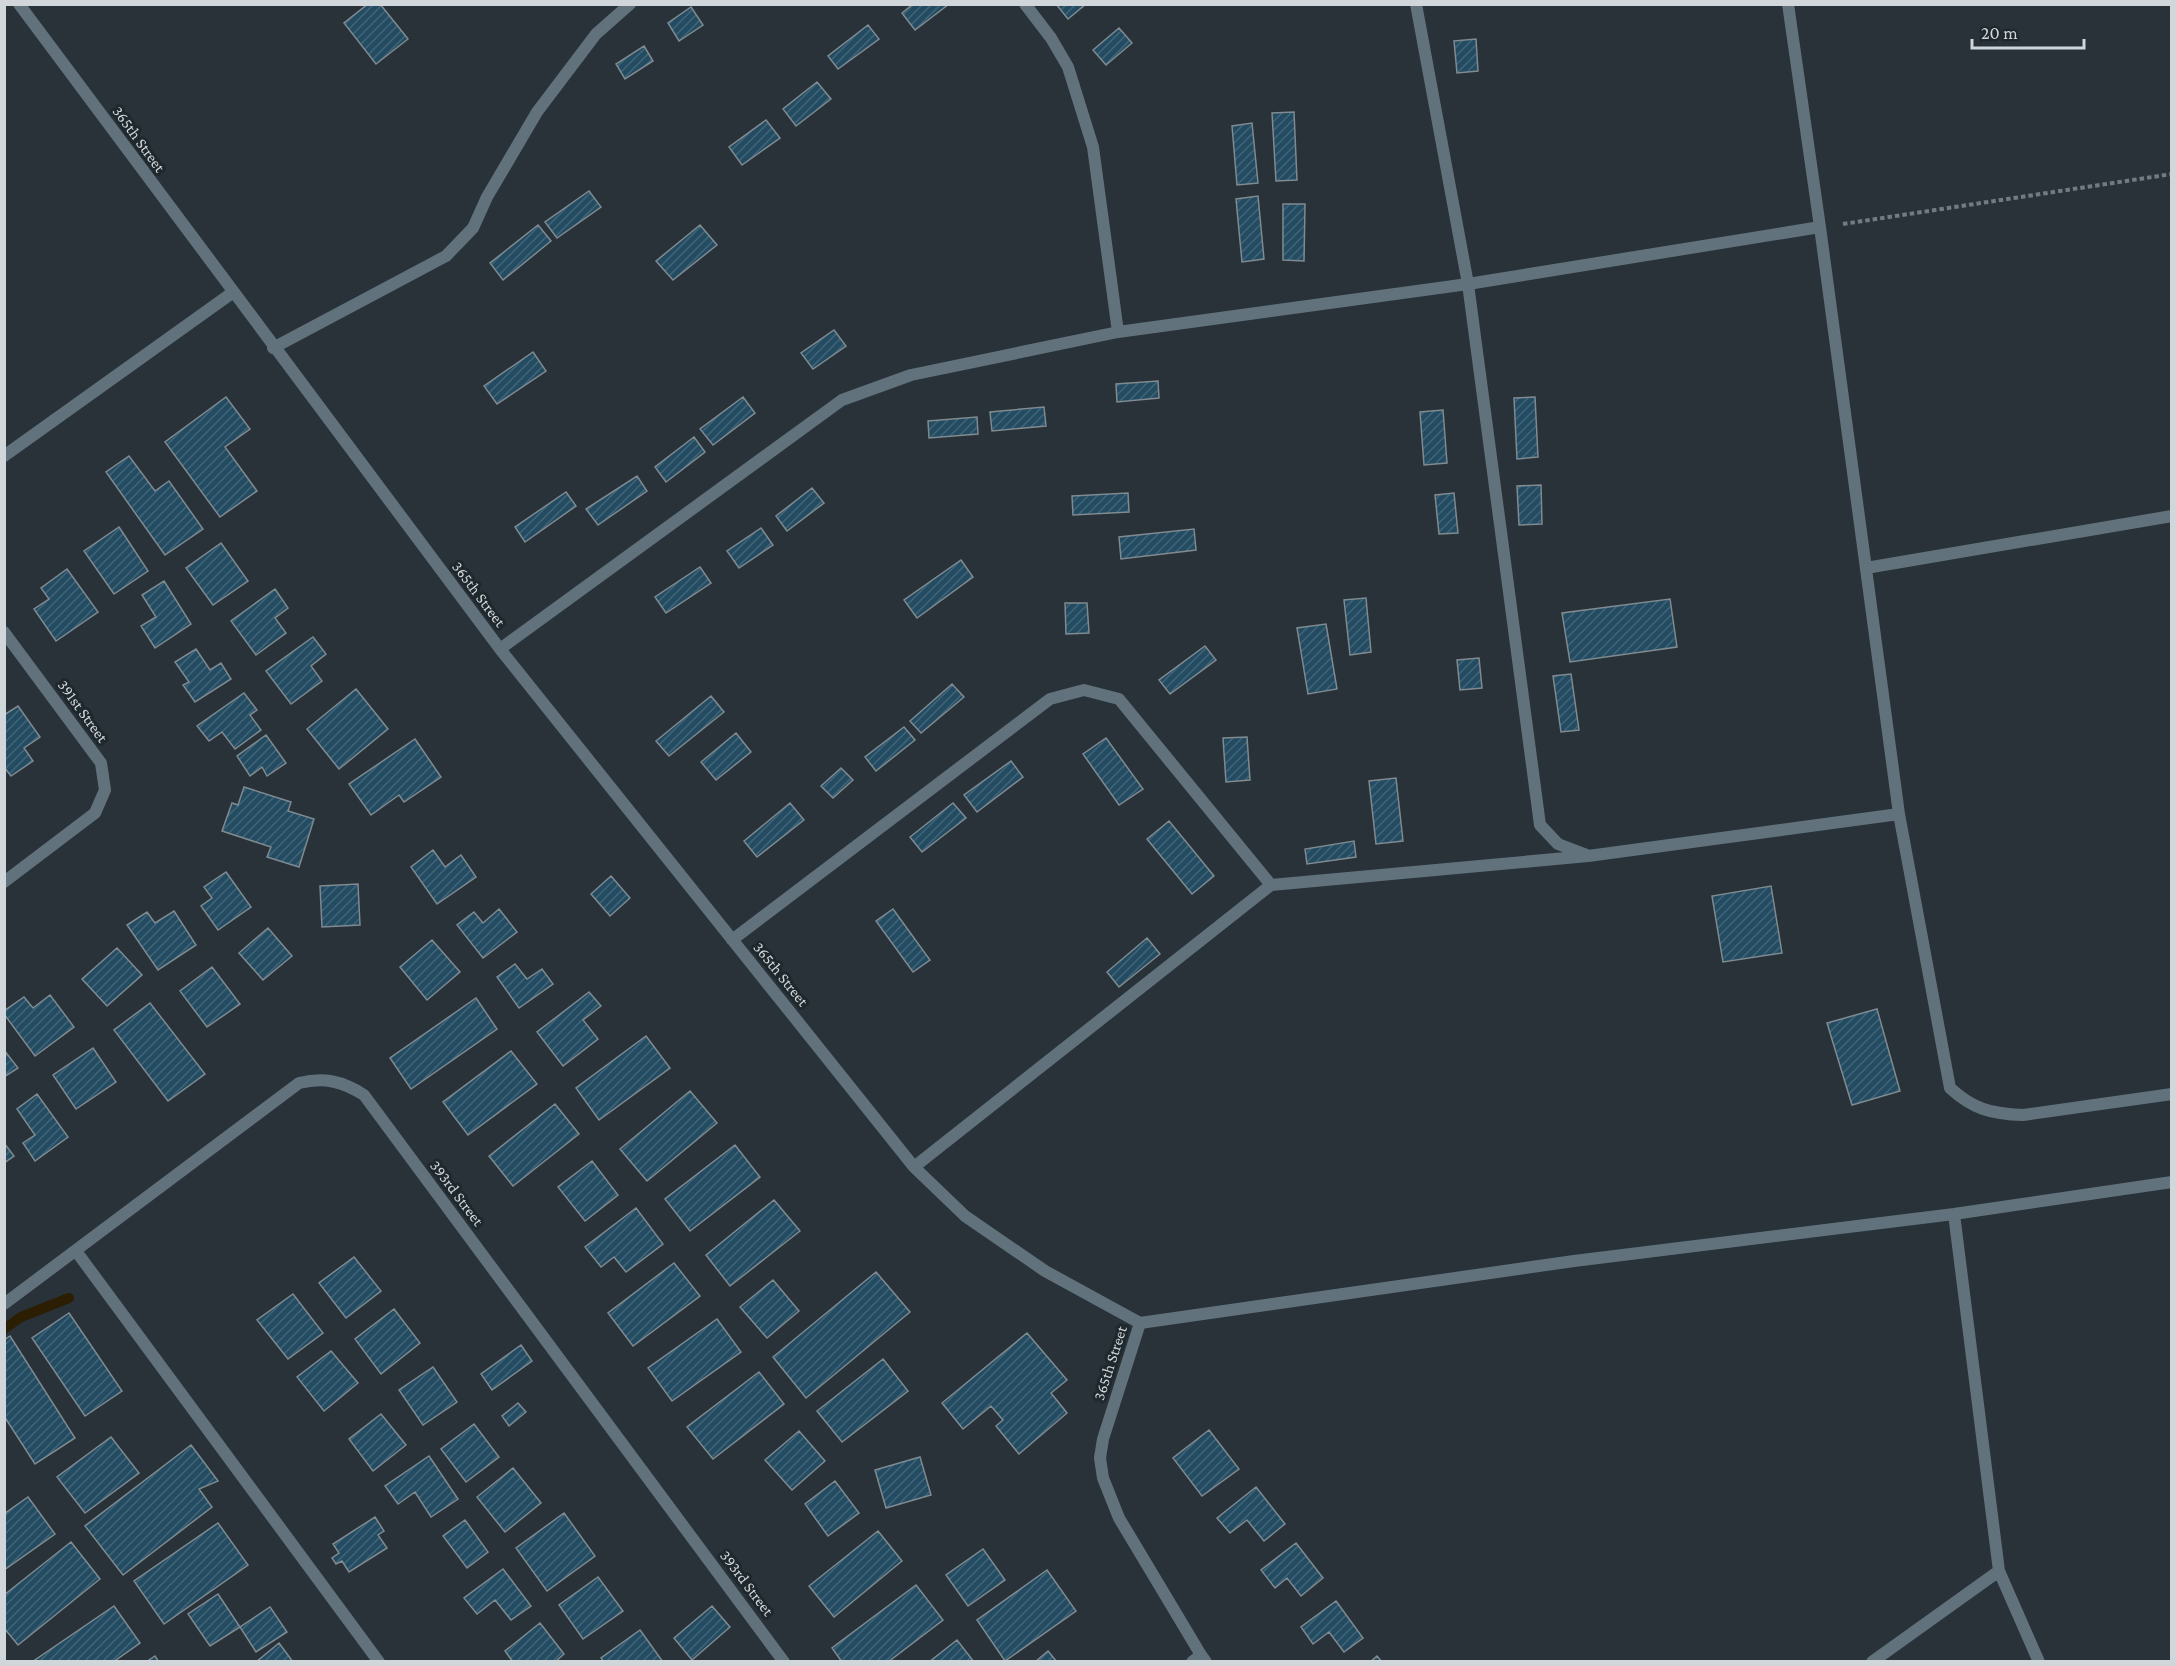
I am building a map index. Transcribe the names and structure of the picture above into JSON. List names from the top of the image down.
{
  "streets": {
    "street": ["365th Street", "391st Street", "393rd Street"]
  },
  "scale_bar": "20 m"
}
